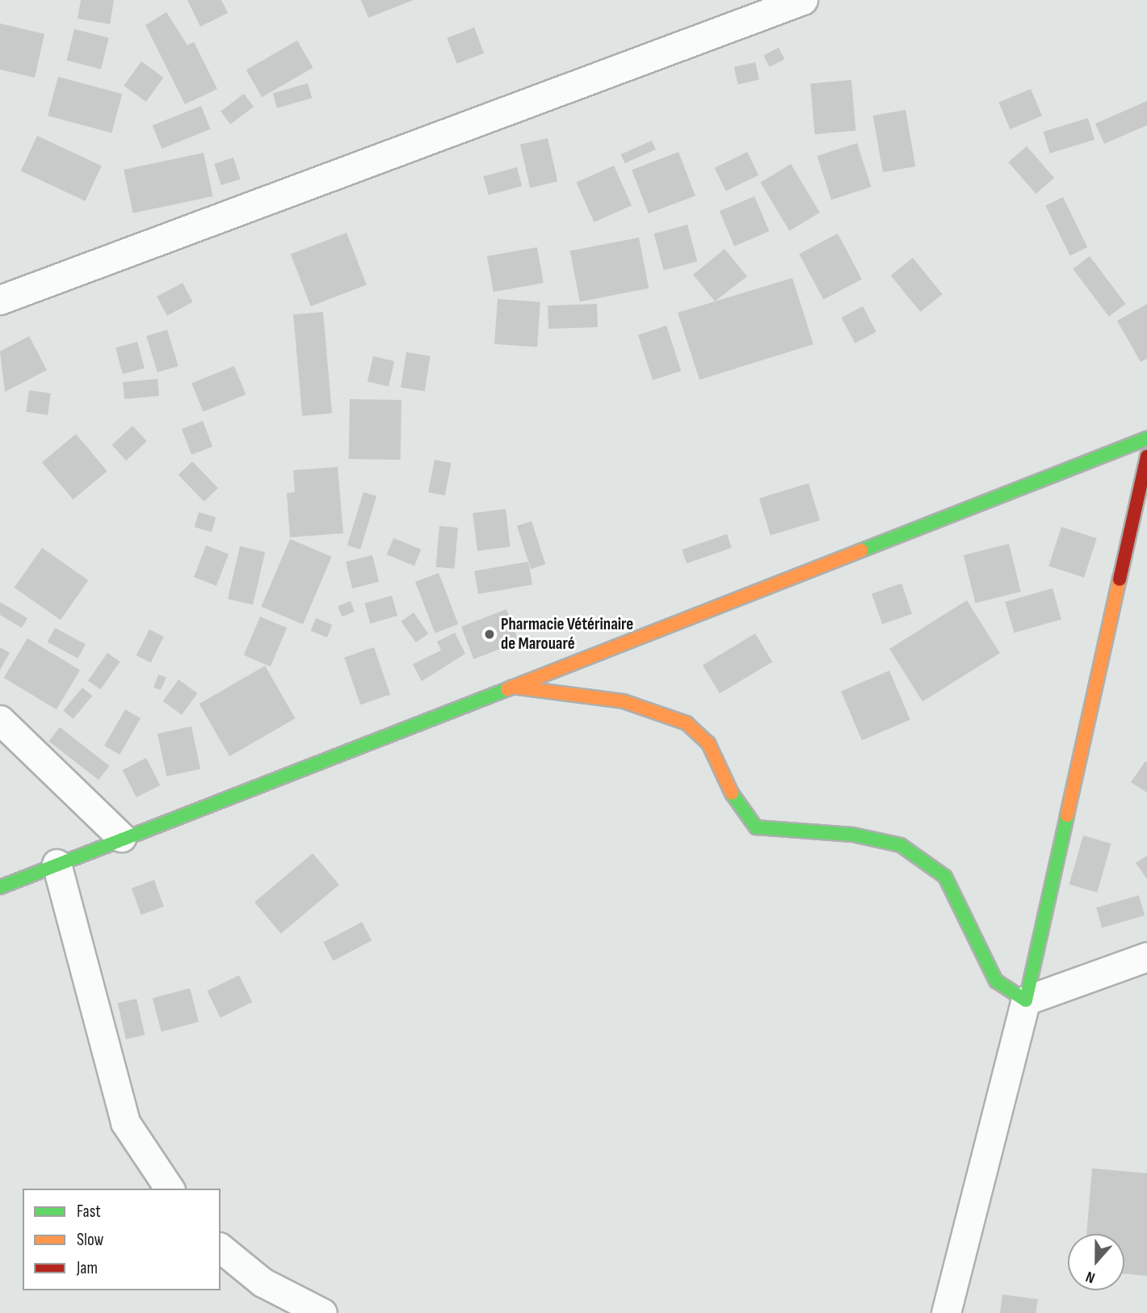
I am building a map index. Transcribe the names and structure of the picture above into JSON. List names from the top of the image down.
{
  "places": ["Pharmacie Vétérinaire de Marouaré"],
  "legend": ["Fast", "Slow", "Jam"],
  "north": "bottom"
}
